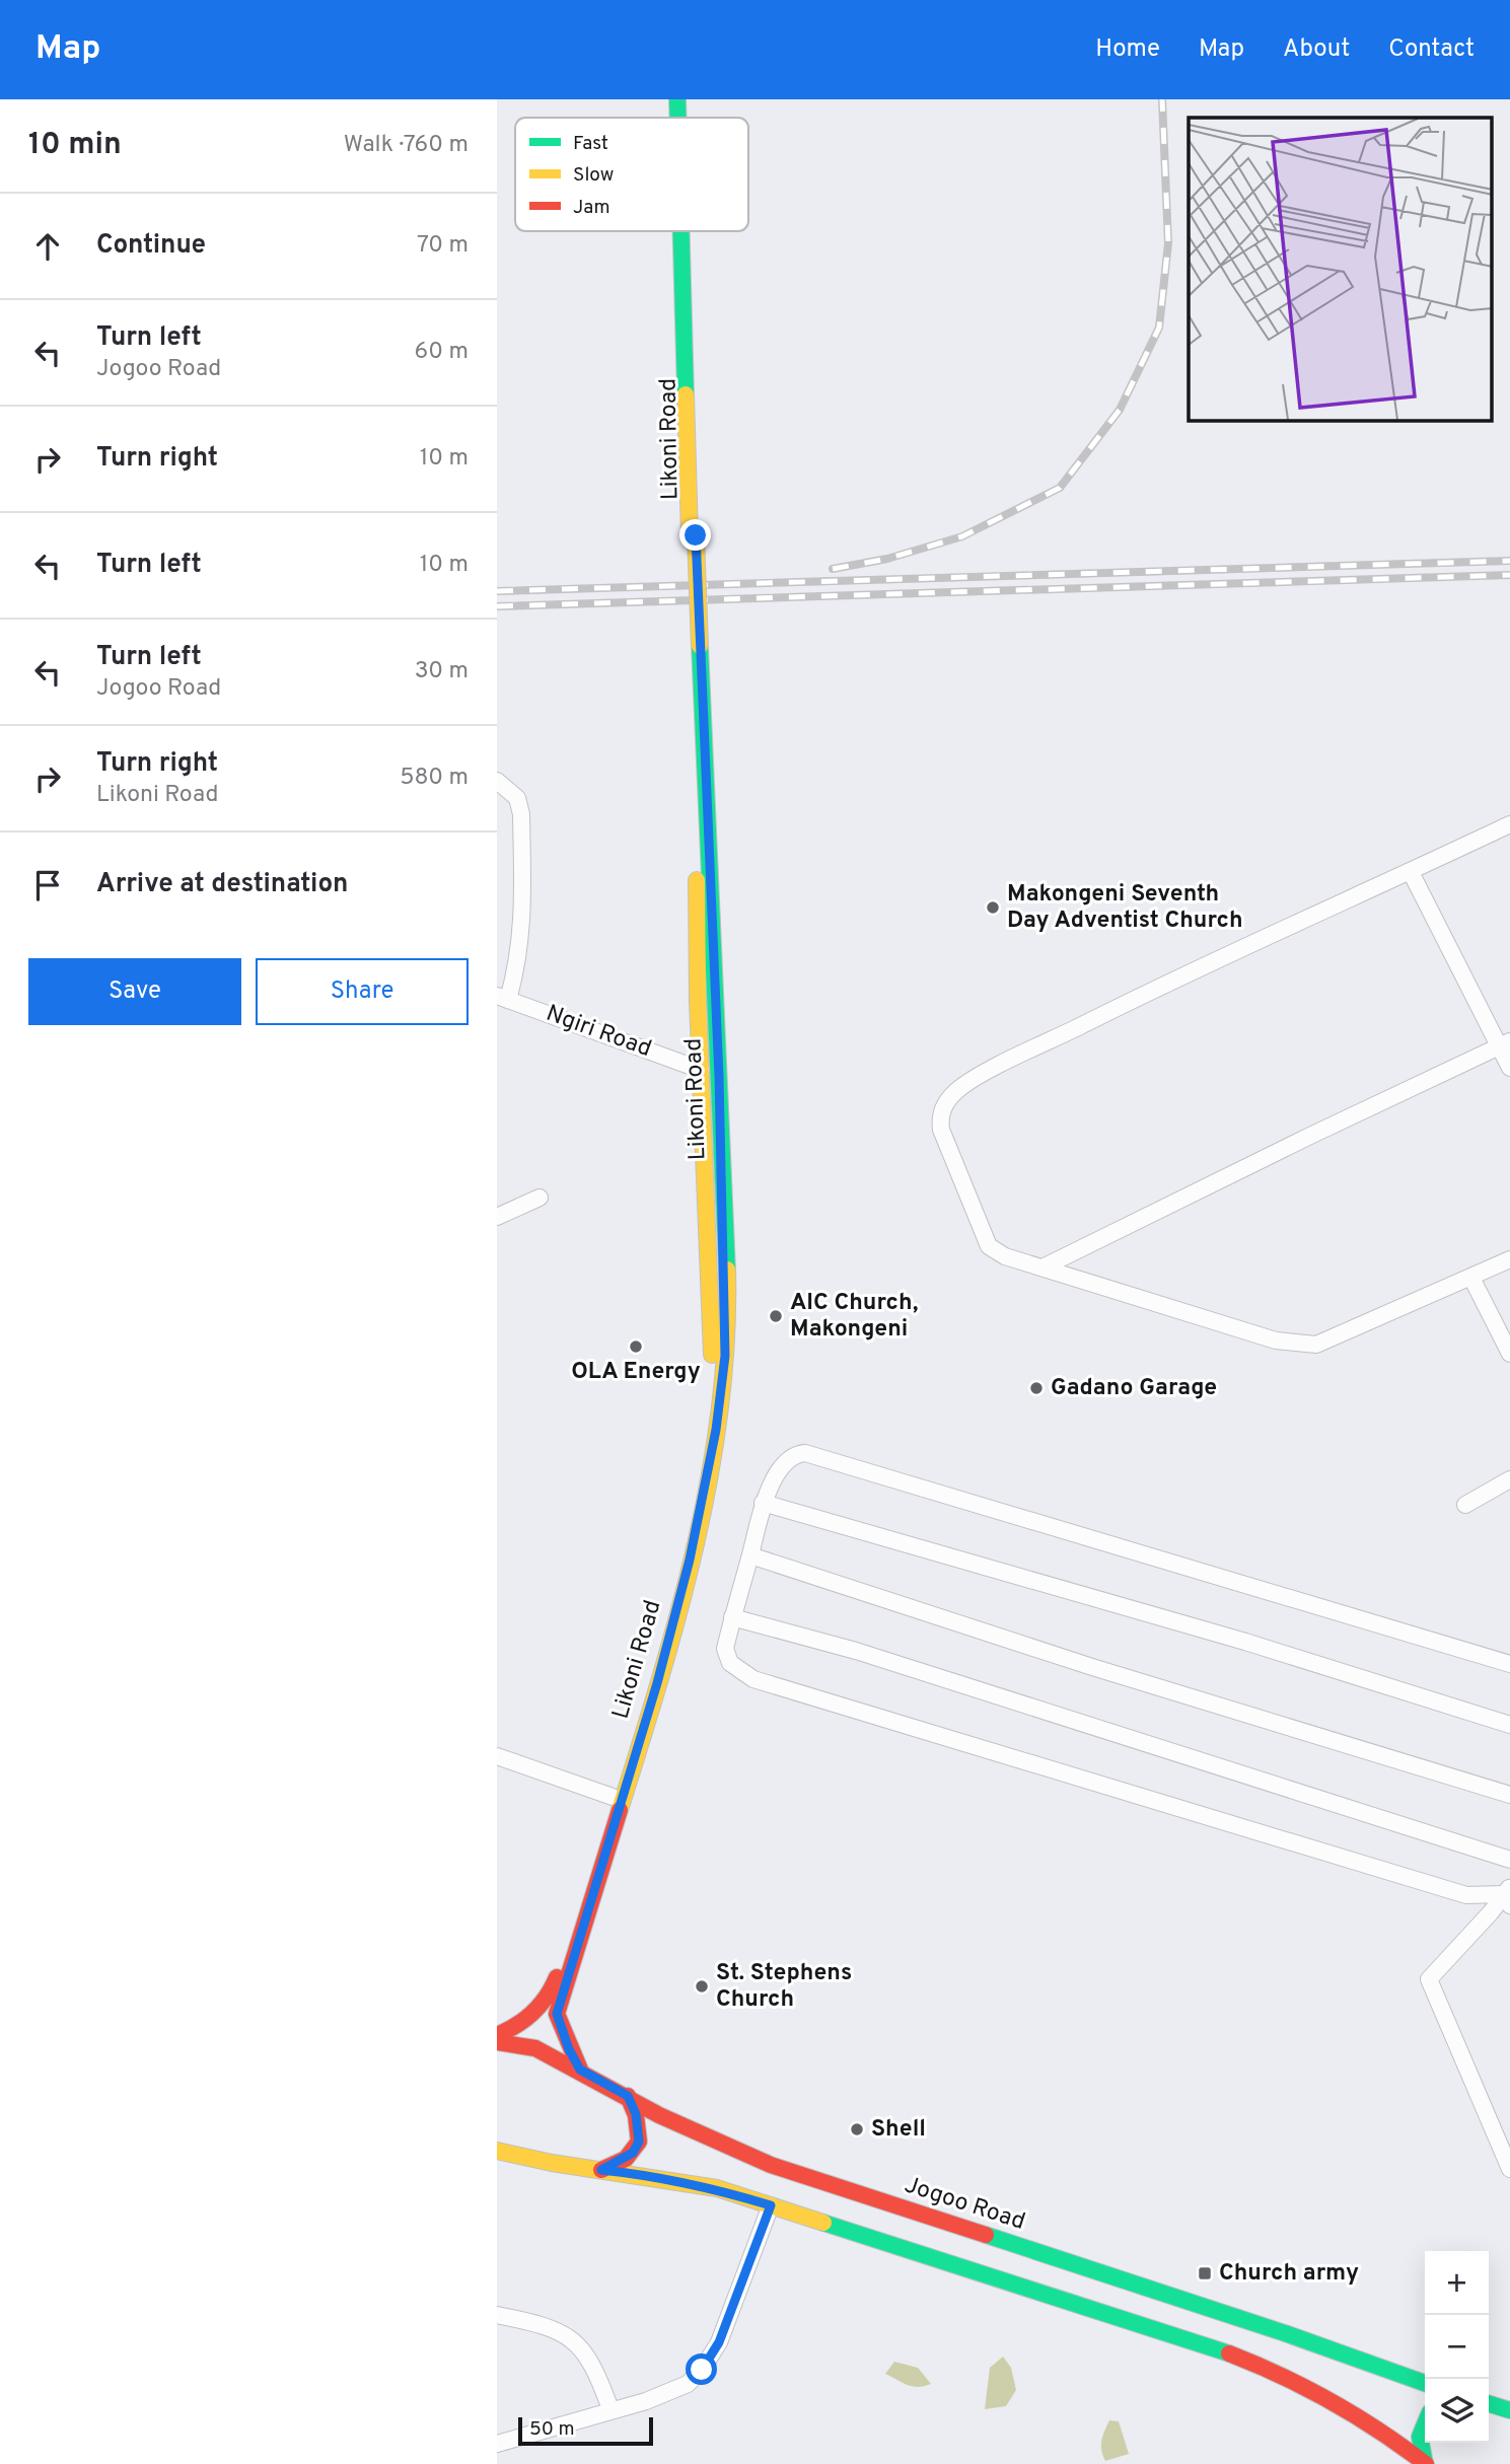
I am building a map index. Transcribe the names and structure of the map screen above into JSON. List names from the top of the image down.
{
  "streets": {
    "street": ["Likoni Road", "Ngiri Road", "Jogoo Road"]
  },
  "crossings": [
    ["Likoni Road", "Ngiri Road"],
    ["Likoni Road", "Jogoo Road"]
  ],
  "places": {
    "other": [
      "Makongeni Seventh Day Adventist Church",
      "AIC Church, Makongeni",
      "OLA Energy",
      "Gadano Garage",
      "St. Stephens Church",
      "Shell"
    ],
    "transit": ["Church army"]
  },
  "legend": ["Fast", "Slow", "Jam"],
  "scale_bar": "50 m",
  "page": {
    "header": "Map",
    "nav": [
      "Home",
      "Map",
      "About",
      "Contact"
    ],
    "heading": ["10 min", "Walk · 760 m"],
    "list": [
      ["Continue", "70 m"],
      ["Turn left", "Jogoo Road", "60 m"],
      ["Turn right", "10 m"],
      ["Turn left", "10 m"],
      ["Turn left", "Jogoo Road", "30 m"],
      ["Turn right", "Likoni Road", "580 m"],
      "Arrive at destination"
    ],
    "buttons": ["Save", "Share"],
    "map_buttons": ["+", "−"],
    "scale": "50 m"
  }
}
